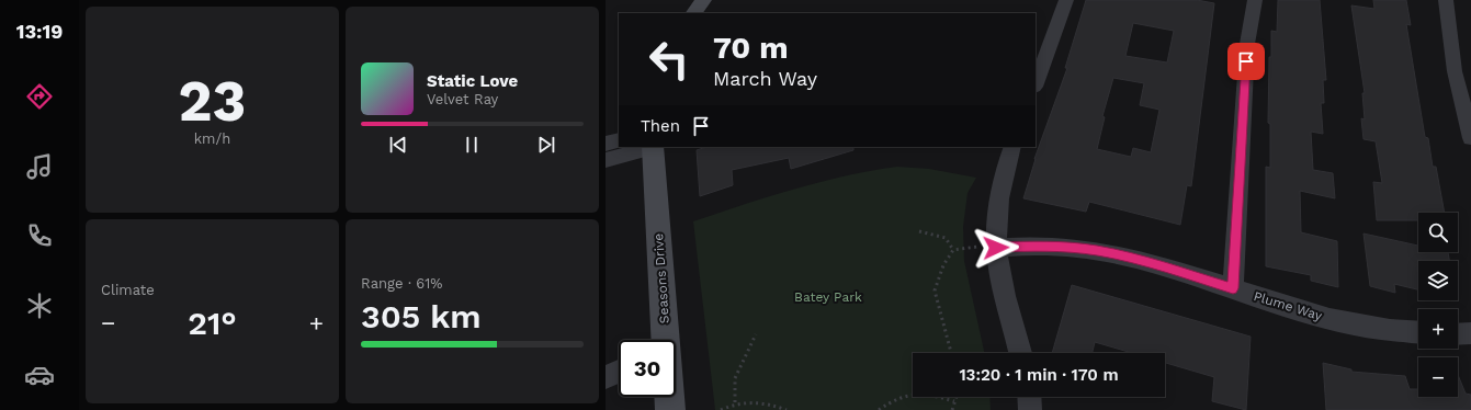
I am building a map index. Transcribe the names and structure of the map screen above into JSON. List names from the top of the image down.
{
  "streets": {
    "street": ["Seasons Drive", "Plume Way"]
  },
  "parks": ["Batey Park"],
  "page": {
    "tabs": "13:19",
    "tile": [
      ["23", "km/h"],
      "Climate",
      ["Range · 61%", "305 km"]
    ],
    "turn": ["70 m", "March Way"],
    "song": ["Static Love", "Velvet Ray"],
    "then": "Then",
    "map_buttons": ["+", "−"],
    "heat": ["−", "21°", "+"],
    "limit": "30",
    "trip": "13:20 · 1 min · 170 m"
  }
}
